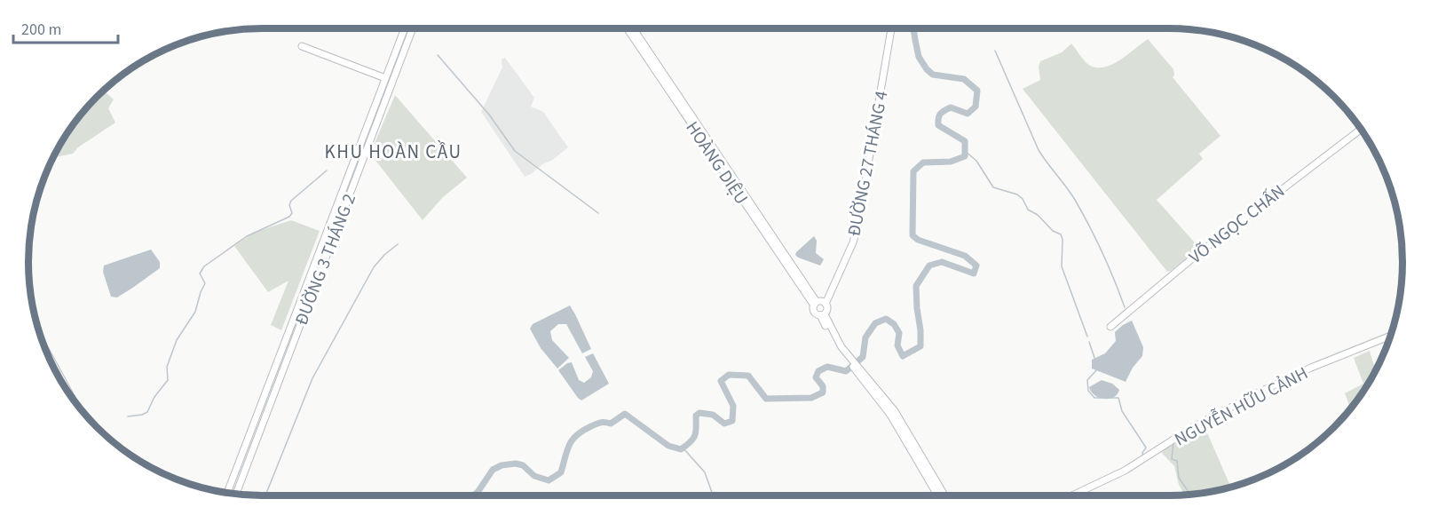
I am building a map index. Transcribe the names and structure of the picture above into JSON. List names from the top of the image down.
{
  "streets": {
    "main road": [
      "HOÀNG DIỆU",
      "ĐƯỜNG 27 THÁNG 4",
      "VÕ NGỌC CHẤN",
      "ĐƯỜNG 3 THÁNG 2",
      "NGUYỄN HỮU CẢNH"
    ]
  },
  "crossings": [
    ["HOÀNG DIỆU", "ĐƯỜNG 27 THÁNG 4"]
  ],
  "districts": ["KHU HOÀN CẦU"],
  "scale_bar": "200 m"
}
